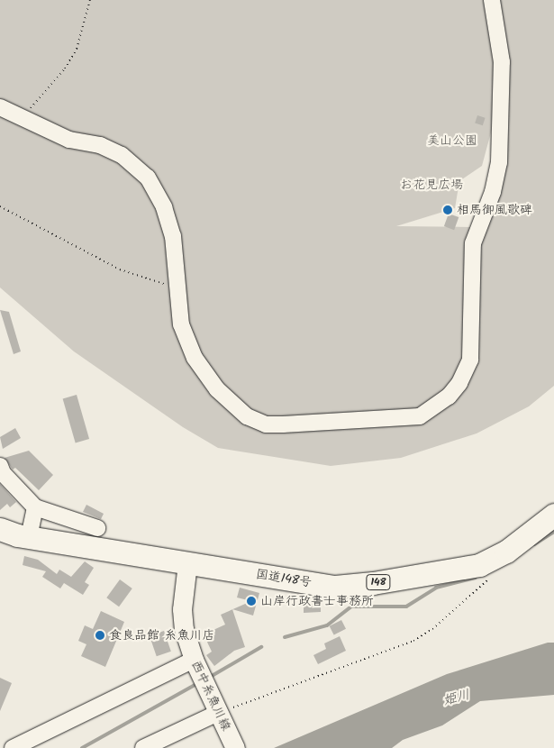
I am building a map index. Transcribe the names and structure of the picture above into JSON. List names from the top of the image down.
{
  "streets": {
    "highway": ["国道148号", "148"],
    "main road": ["西中糸魚川線"]
  },
  "crossings": [
    ["国道148号", "西中糸魚川線"]
  ],
  "water": ["姫川"],
  "parks": ["美山公園", "お花見広場"],
  "places": ["相馬御風歌碑", "山岸行政書士事務所", "食良品館 糸魚川店"]
}
